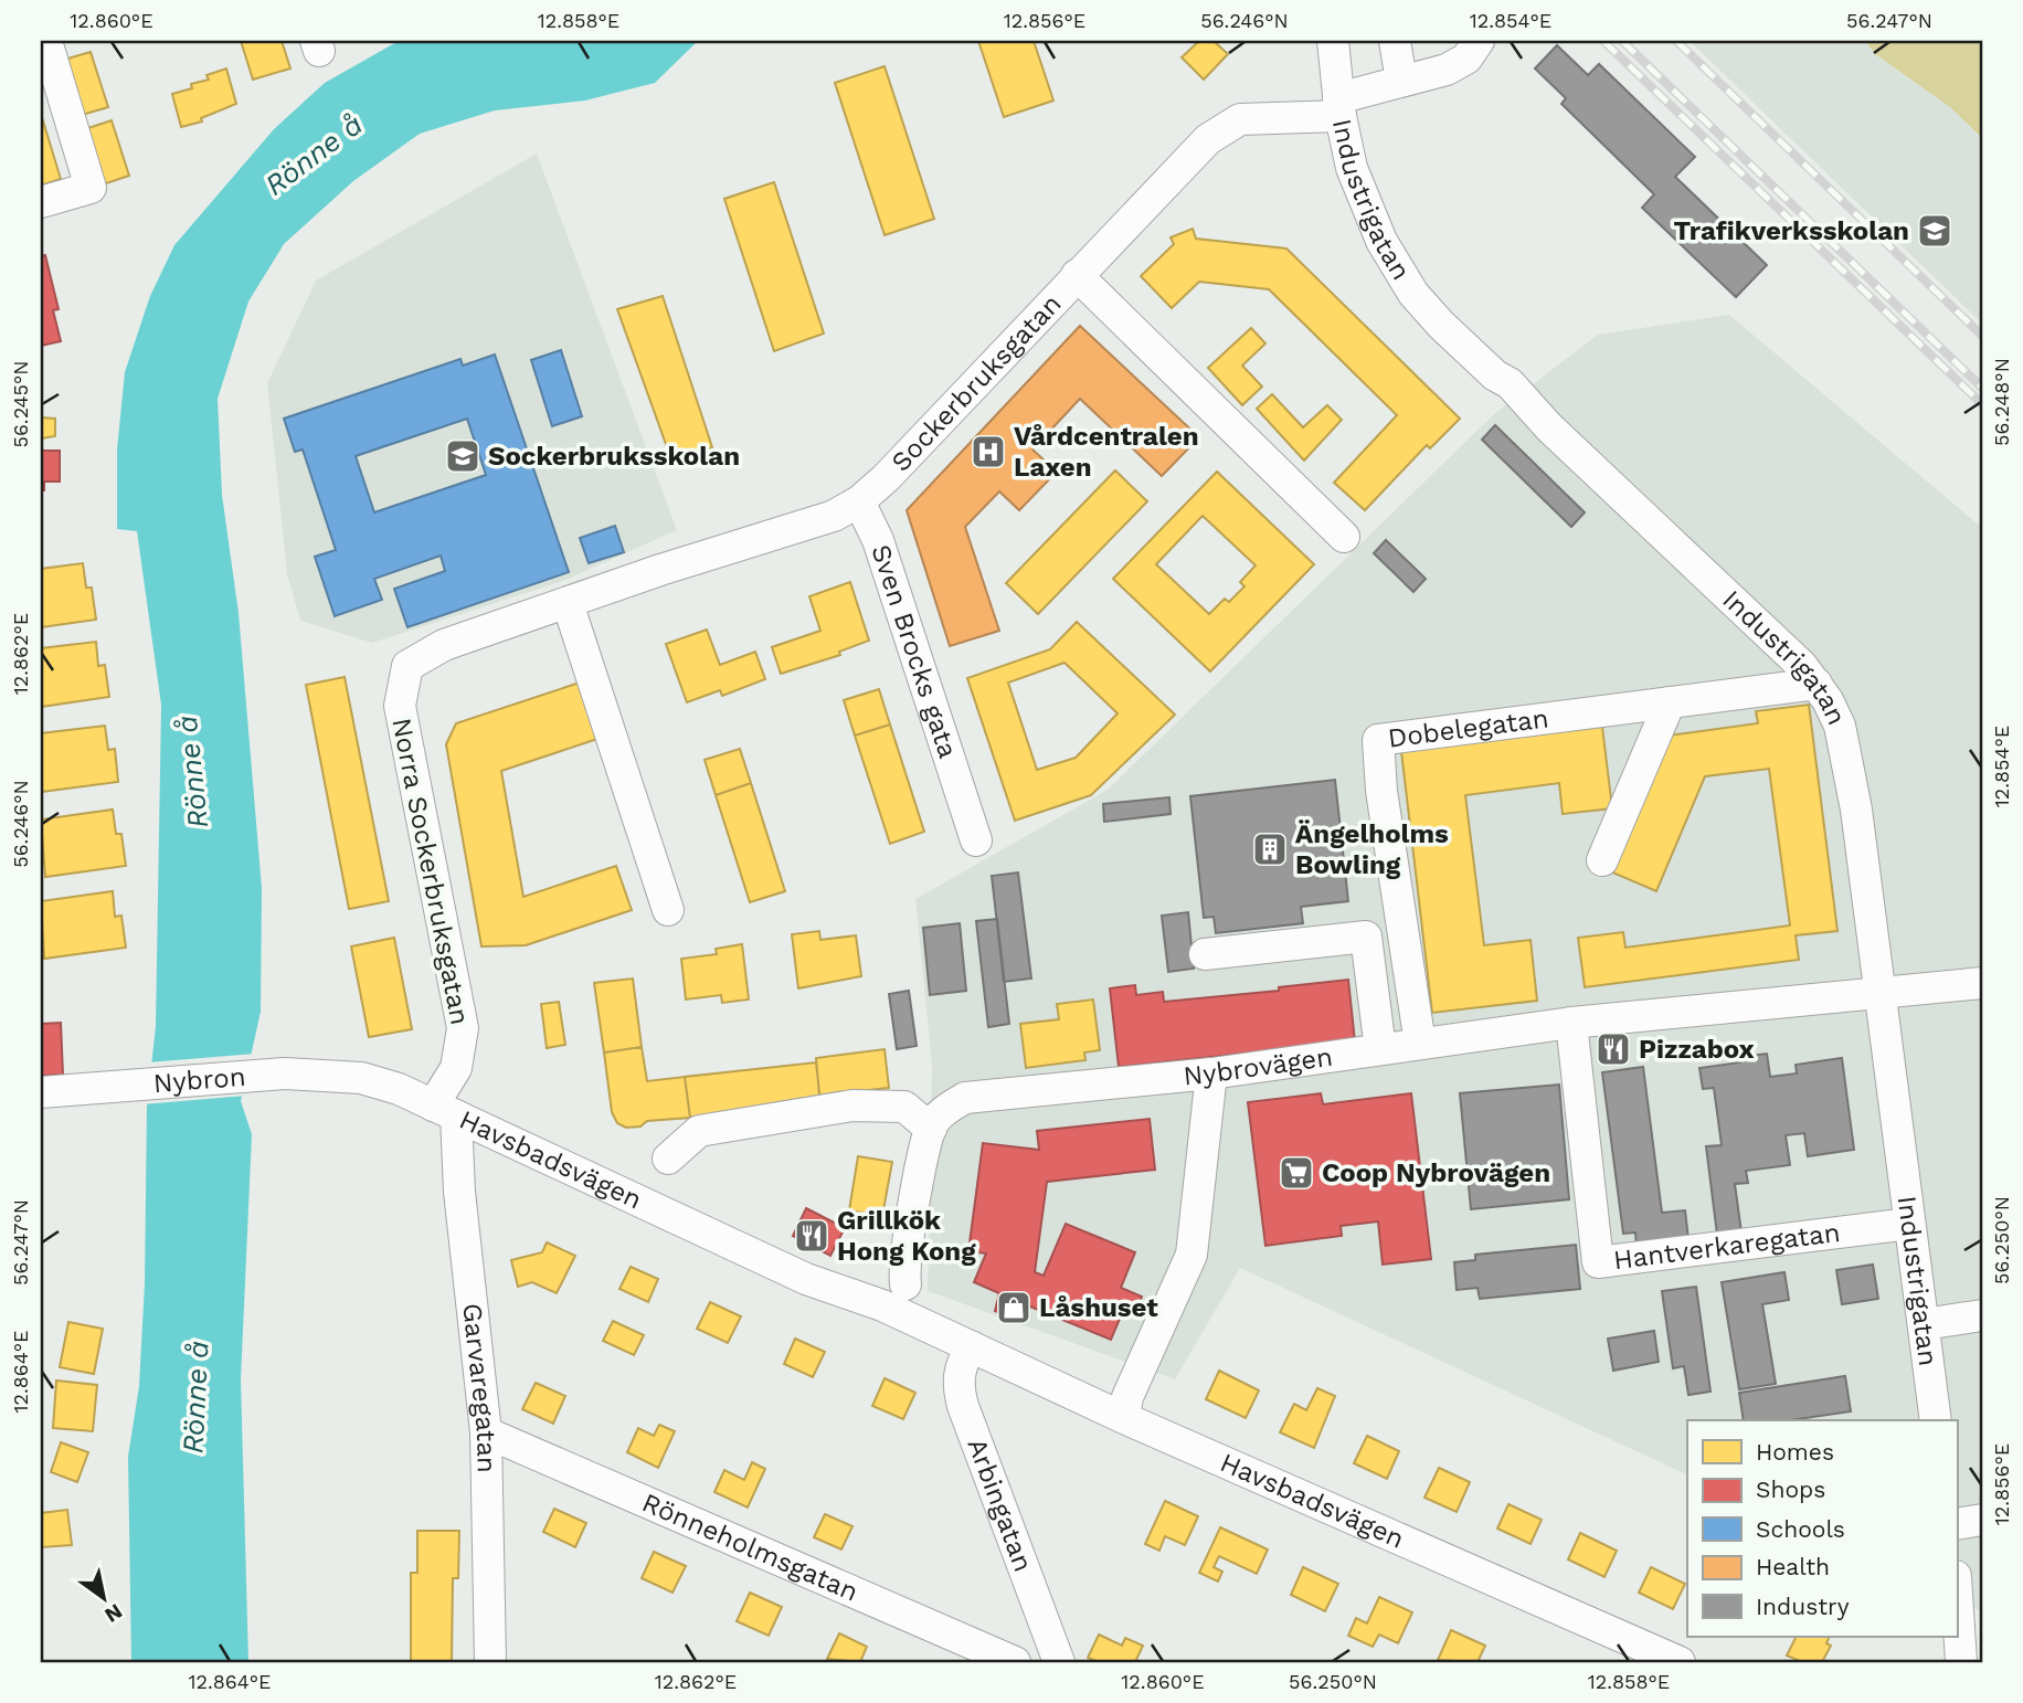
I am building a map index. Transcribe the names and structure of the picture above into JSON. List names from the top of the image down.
{
  "streets": {
    "street": [
      "Industrigatan",
      "Sockerbruksgatan",
      "Sven Brocks gata",
      "Dobelegatan",
      "Norra Sockerbruksgatan",
      "Nybrovägen",
      "Nybron",
      "Havsbadsvägen",
      "Hantverkaregatan",
      "Garvaregatan",
      "Arbingatan",
      "Rönneholmsgatan"
    ]
  },
  "crossings": [
    ["Industrigatan", "Sockerbruksgatan"],
    ["Industrigatan", "Dobelegatan"],
    ["Industrigatan", "Nybrovägen"],
    ["Industrigatan", "Hantverkaregatan"],
    ["Sockerbruksgatan", "Sven Brocks gata"],
    ["Sockerbruksgatan", "Norra Sockerbruksgatan"],
    ["Dobelegatan", "Nybrovägen"],
    ["Norra Sockerbruksgatan", "Havsbadsvägen"],
    ["Norra Sockerbruksgatan", "Garvaregatan"],
    ["Nybrovägen", "Hantverkaregatan"],
    ["Nybron", "Havsbadsvägen"],
    ["Havsbadsvägen", "Garvaregatan"],
    ["Havsbadsvägen", "Arbingatan"],
    ["Garvaregatan", "Rönneholmsgatan"]
  ],
  "water": ["Rönne å"],
  "places": {
    "school or university": ["Trafikverksskolan", "Sockerbruksskolan"],
    "hospital": ["Vårdcentralen Laxen"],
    "building": ["Ängelholms Bowling"],
    "restaurant": ["Pizzabox", "Grillkök Hong Kong"],
    "supermarket": ["Coop Nybrovägen"],
    "shop": ["Låshuset"]
  },
  "legend": [
    "Homes",
    "Shops",
    "Schools",
    "Health",
    "Industry"
  ],
  "north": "bottom right",
  "coordinates": [
    "12.860°E",
    "12.858°E",
    "12.856°E",
    "56.246°N",
    "12.854°E",
    "56.247°N",
    "56.248°N",
    "56.245°N",
    "12.862°E",
    "56.250°N",
    "12.864°E"
  ]
}
